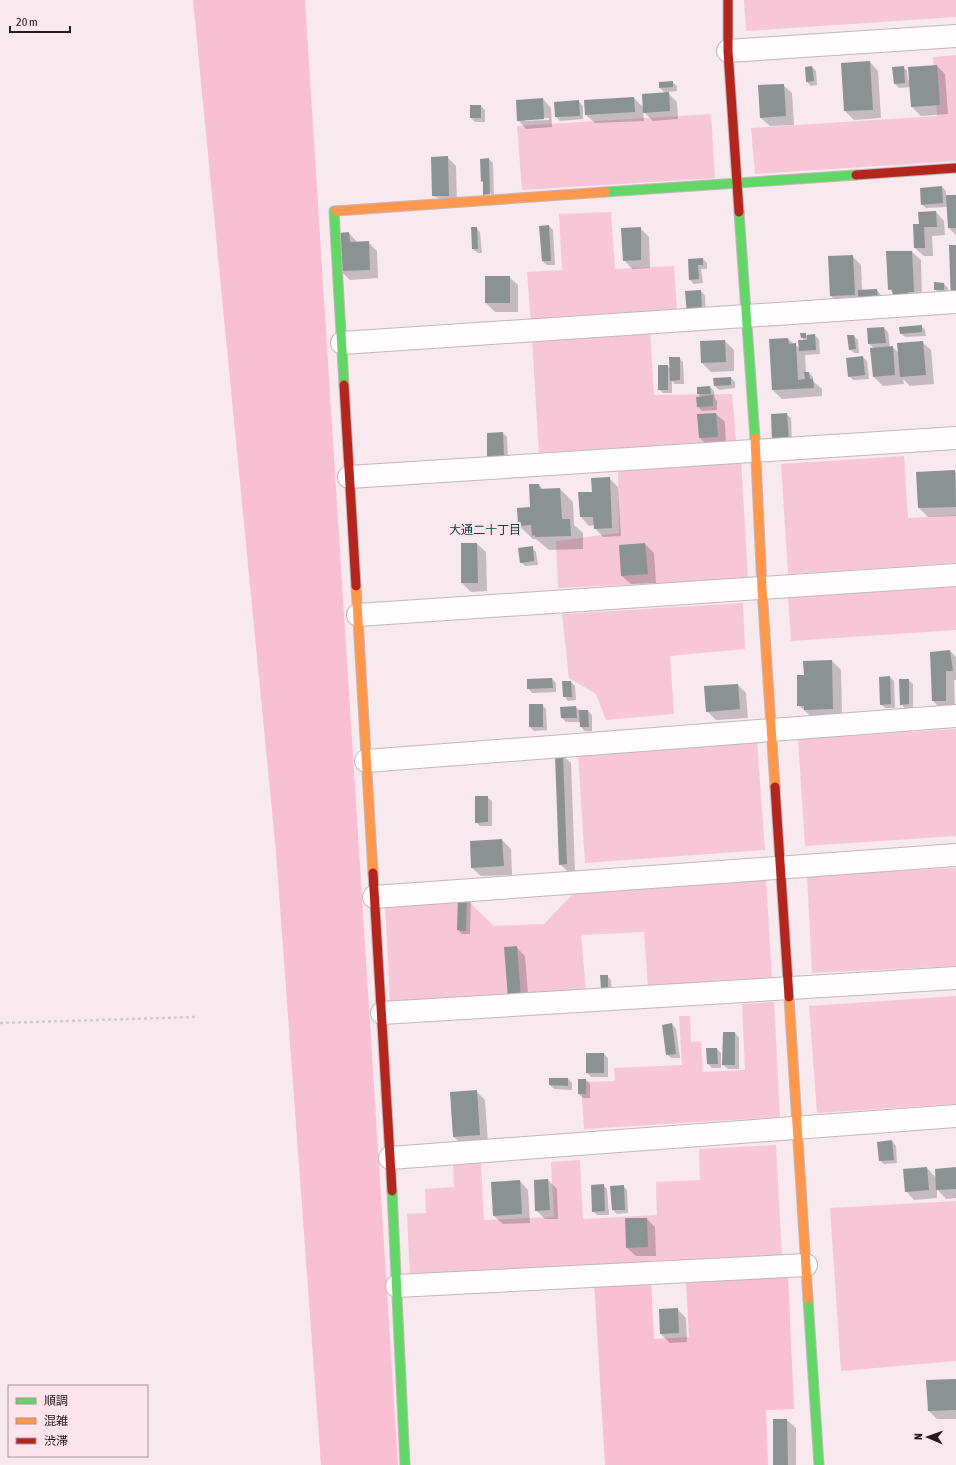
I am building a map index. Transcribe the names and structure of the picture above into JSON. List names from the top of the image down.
{
  "districts": ["大通二十丁目"],
  "legend": ["順調", "混雑", "渋滞"],
  "scale_bar": "20 m",
  "north": "left"
}
